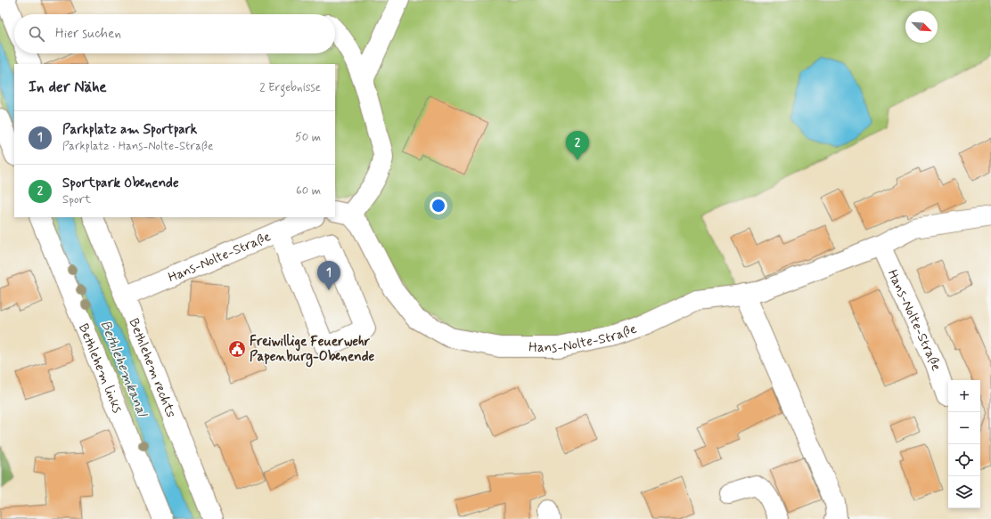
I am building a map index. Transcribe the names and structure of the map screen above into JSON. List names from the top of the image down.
{
  "streets": {
    "street": ["Hans-Nolte-Straße", "Bethlehem links", "Bethlehem rechts"]
  },
  "crossings": [
    ["Hans-Nolte-Straße", "Bethlehem rechts"]
  ],
  "water": ["Bethlehemkanal"],
  "places": {
    "public building": ["Freiwillige Feuerwehr Papenburg-Obenende"]
  },
  "north": "bottom right",
  "page": {
    "search": "Hier suchen",
    "heading": ["In der Nähe", "2 Ergebnisse"],
    "list": [
      {
        "mark": "1",
        "name": "Parkplatz am Sportpark",
        "note": "Parkplatz · Hans-Nolte-Straße",
        "value": "50 m"
      },
      {
        "mark": "2",
        "name": "Sportpark Obenende",
        "note": "Sport",
        "value": "60 m"
      }
    ],
    "pins": ["2", "1"],
    "map_buttons": ["+", "−"]
  }
}
